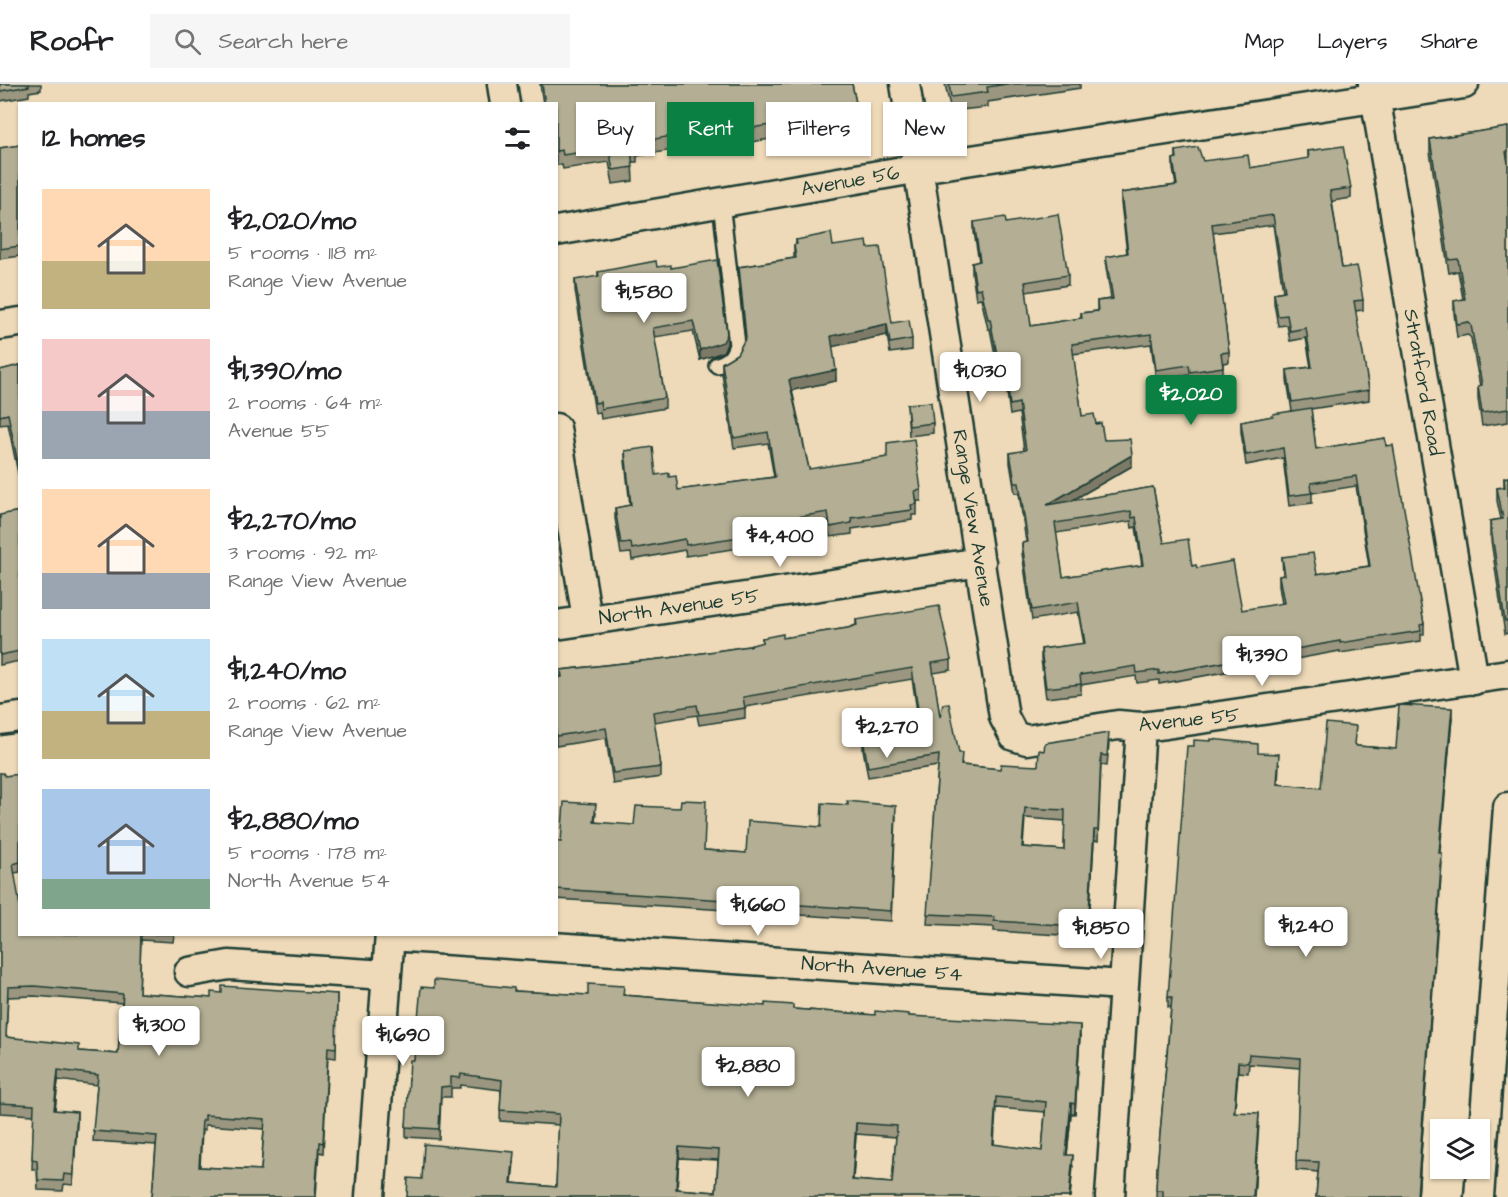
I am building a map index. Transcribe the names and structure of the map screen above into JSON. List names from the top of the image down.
{
  "streets": {
    "street": [
      "Avenue 56",
      "Stratford Road",
      "Range View Avenue",
      "North Avenue 55",
      "Avenue 55",
      "North Avenue 54"
    ]
  },
  "crossings": [
    ["Avenue 56", "Stratford Road"],
    ["Avenue 56", "Range View Avenue"],
    ["Stratford Road", "Avenue 55"],
    ["Range View Avenue", "North Avenue 55"],
    ["Range View Avenue", "Avenue 55"]
  ],
  "page": {
    "header": "Roofr",
    "search": "Search here",
    "nav": ["Map", "Layers", "Share"],
    "chip": [
      "Buy",
      "Rent",
      "Filters",
      "New"
    ],
    "heading": "12 homes",
    "list": [
      {
        "name": "$2,020/mo",
        "note": "5 rooms · 118 m² · Range View Avenue"
      },
      {
        "name": "$1,390/mo",
        "note": "2 rooms · 64 m² · Avenue 55"
      },
      {
        "name": "$2,270/mo",
        "note": "3 rooms · 92 m² · Range View Avenue"
      },
      {
        "name": "$1,240/mo",
        "note": "2 rooms · 62 m² · Range View Avenue"
      },
      {
        "name": "$2,880/mo",
        "note": "5 rooms · 178 m² · North Avenue 54"
      }
    ],
    "price": [
      "$1,580",
      "$1,030",
      "$2,020",
      "$4,400",
      "$1,390",
      "$2,270",
      "$1,660",
      "$1,240",
      "$1,850",
      "$1,300",
      "$1,690",
      "$2,880"
    ]
  }
}
